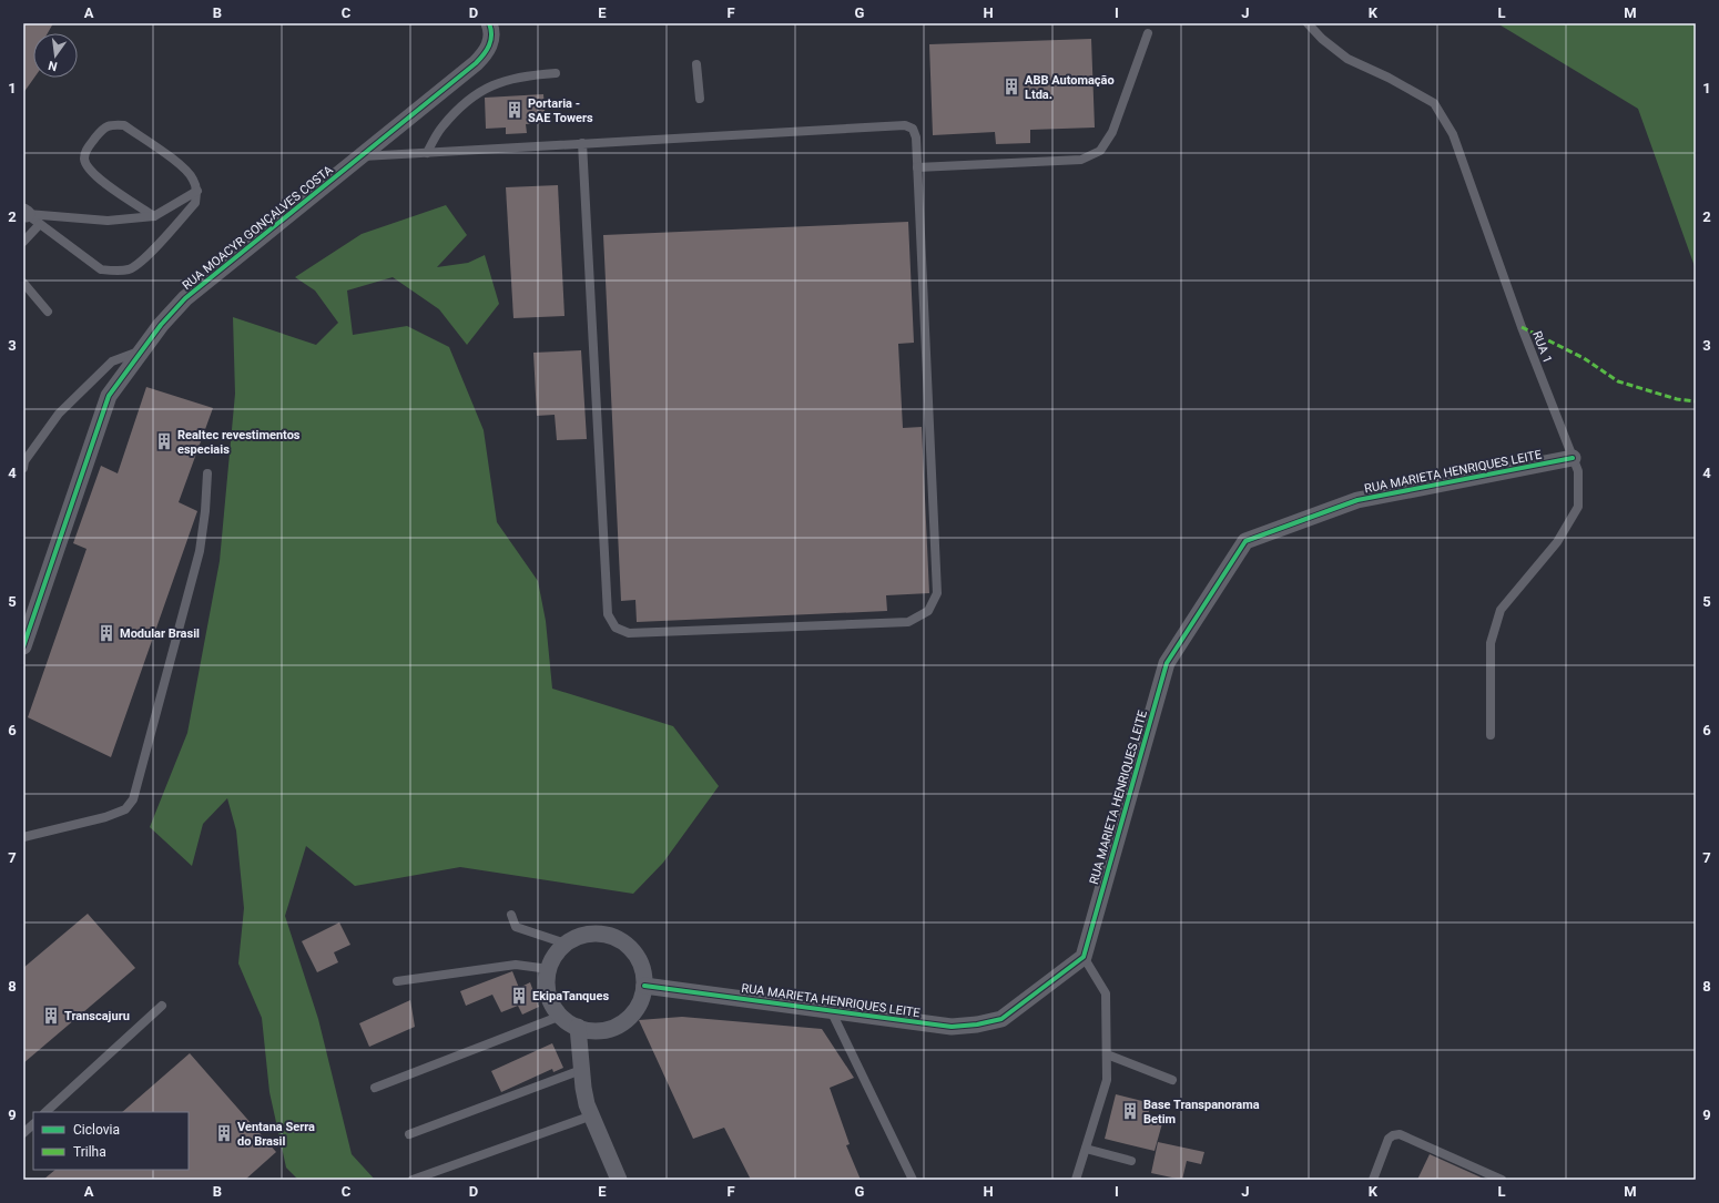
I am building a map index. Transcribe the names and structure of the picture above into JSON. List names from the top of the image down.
{
  "streets": {
    "street": ["RUA MOACYR GONÇALVES COSTA", "RUA MARIETA HENRIQUES LEITE"],
    "lane": ["RUA 1"]
  },
  "crossings": [
    ["RUA 1", "RUA MARIETA HENRIQUES LEITE"]
  ],
  "places": {
    "building": [
      "ABB Automação Ltda.",
      "Portaria - SAE Towers",
      "Realtec revestimentos especiais",
      "Modular Brasil",
      "EkipaTanques",
      "Transcajuru",
      "Base Transpanorama Betim",
      "Ventana Serra do Brasil"
    ]
  },
  "legend": ["Ciclovia", "Trilha"],
  "north": "bottom",
  "grid": {
    "columns": [
      "A",
      "B",
      "C",
      "D",
      "E",
      "F",
      "G",
      "H",
      "I",
      "J",
      "K",
      "L",
      "M"
    ],
    "rows": [
      "1",
      "2",
      "3",
      "4",
      "5",
      "6",
      "7",
      "8",
      "9"
    ]
  }
}
